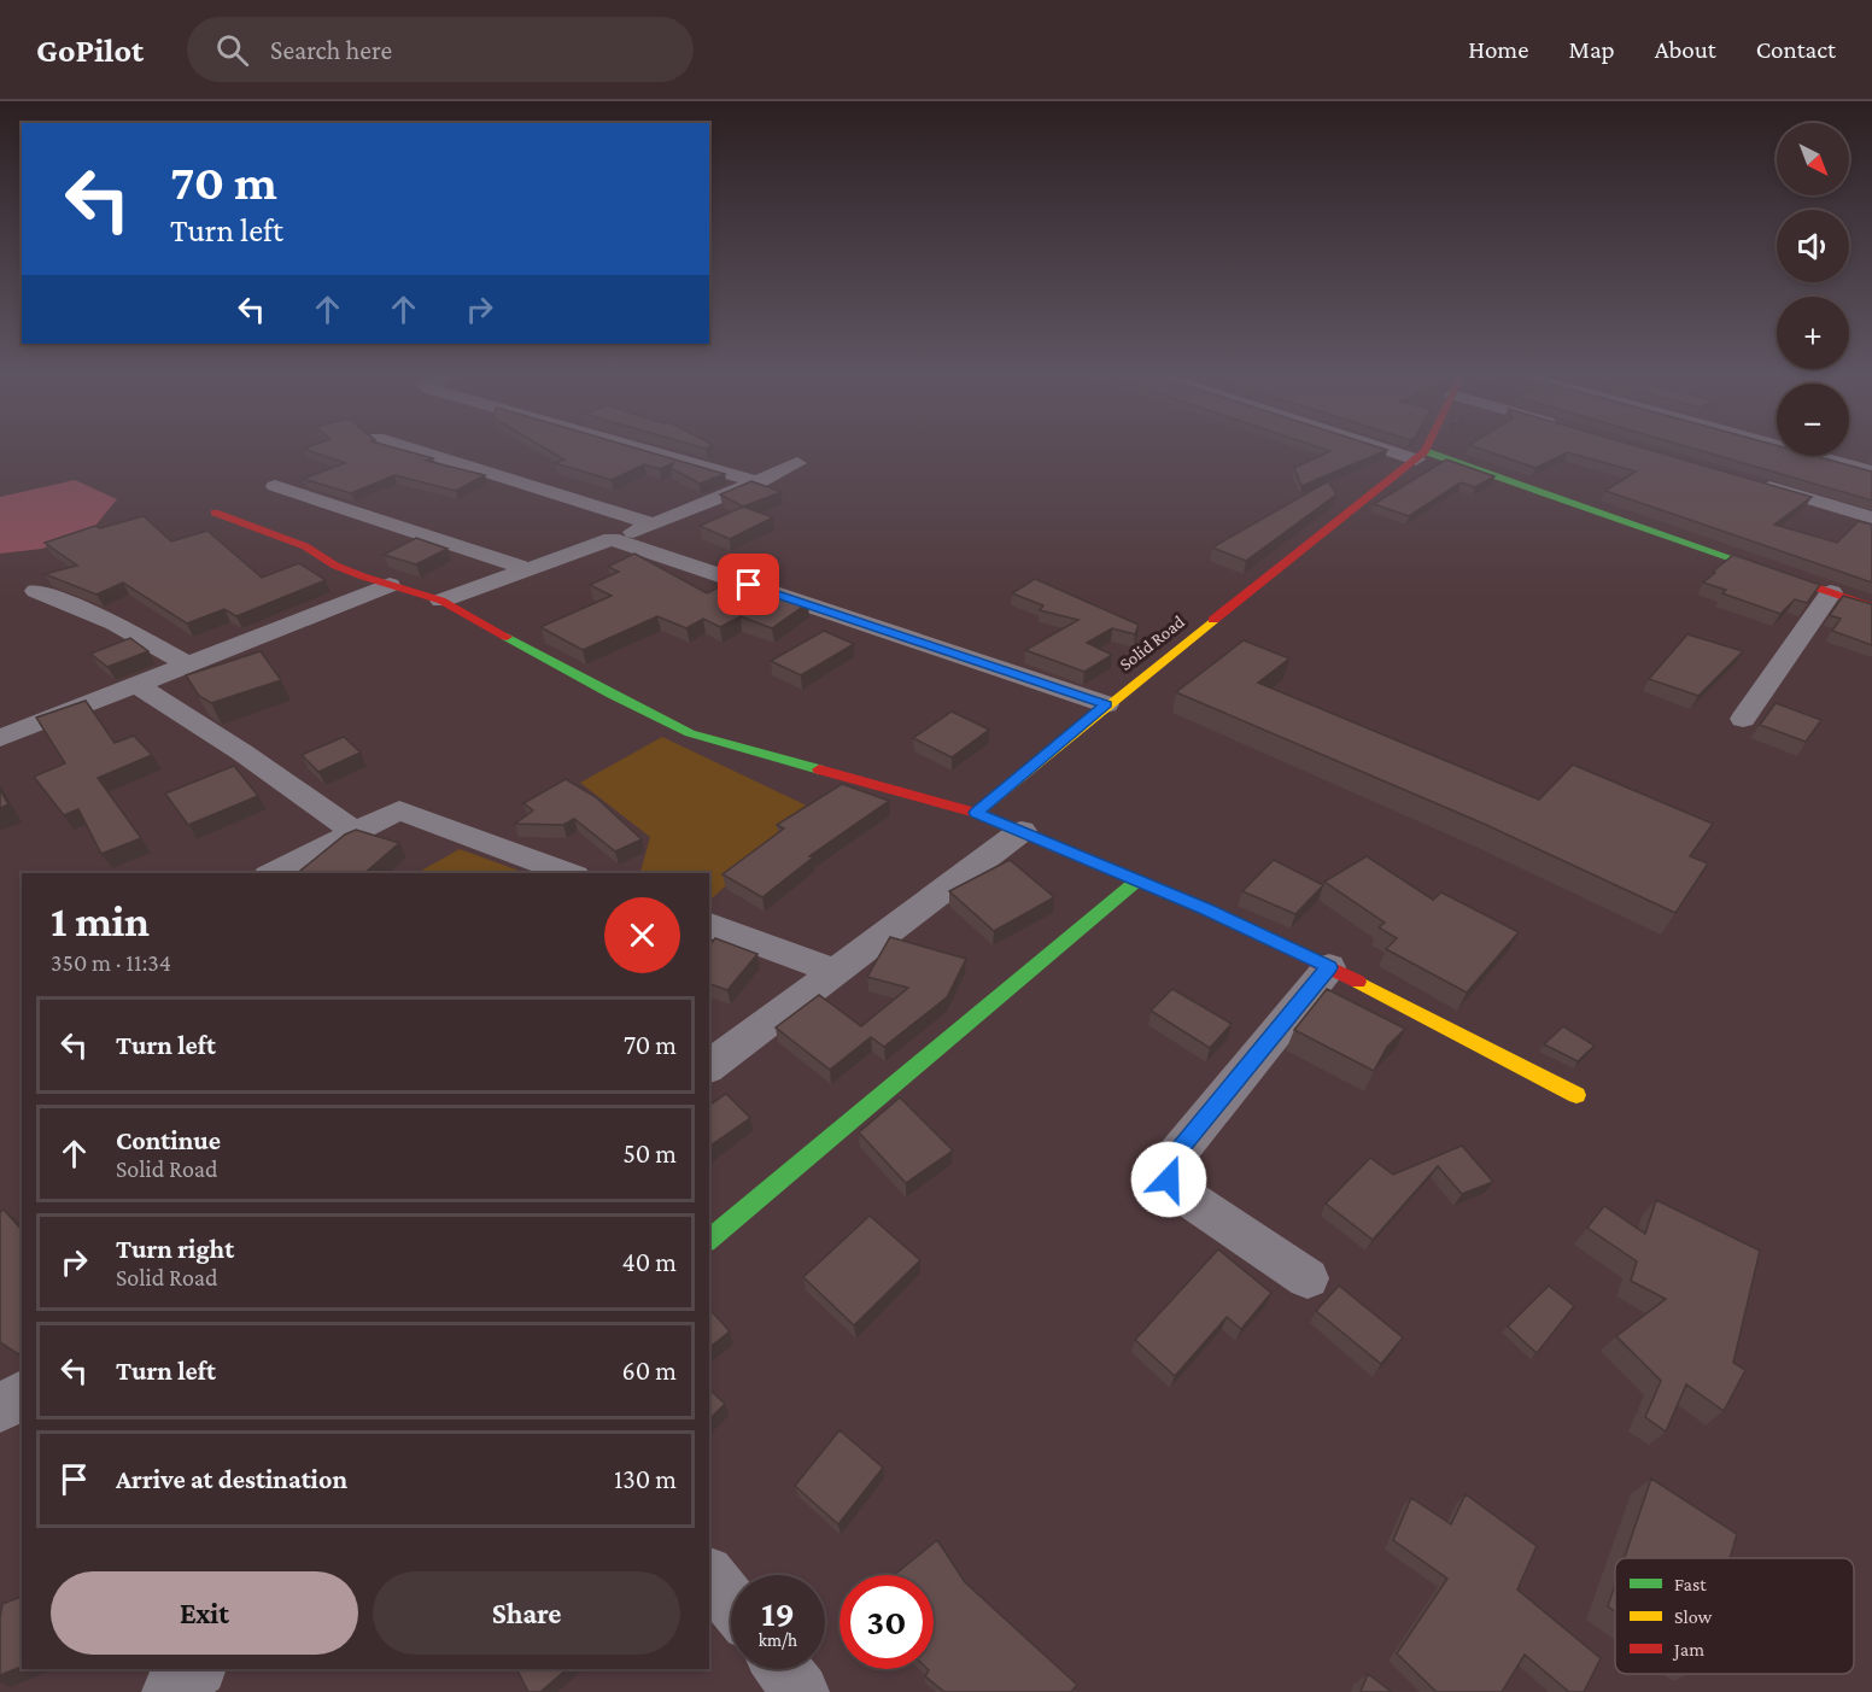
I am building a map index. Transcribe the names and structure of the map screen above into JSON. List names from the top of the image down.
{
  "streets": {
    "street": ["Solid Road"]
  },
  "legend": ["Fast", "Slow", "Jam"],
  "north": "bottom right",
  "page": {
    "header": "GoPilot",
    "search": "Search here",
    "nav": [
      "Home",
      "Map",
      "About",
      "Contact"
    ],
    "map_buttons": ["+", "−"],
    "turn": ["70 m", "Turn left"],
    "heading": ["1 min", "350 m · 11:34"],
    "list": [
      {
        "name": "Turn left",
        "value": "70 m"
      },
      {
        "name": "Continue",
        "note": "Solid Road",
        "value": "50 m"
      },
      {
        "name": "Turn right",
        "note": "Solid Road",
        "value": "40 m"
      },
      {
        "name": "Turn left",
        "value": "60 m"
      },
      {
        "name": "Arrive at destination",
        "value": "130 m"
      }
    ],
    "buttons": ["Exit", "Share"],
    "speed": "19 km/h",
    "limit": "30"
  }
}
